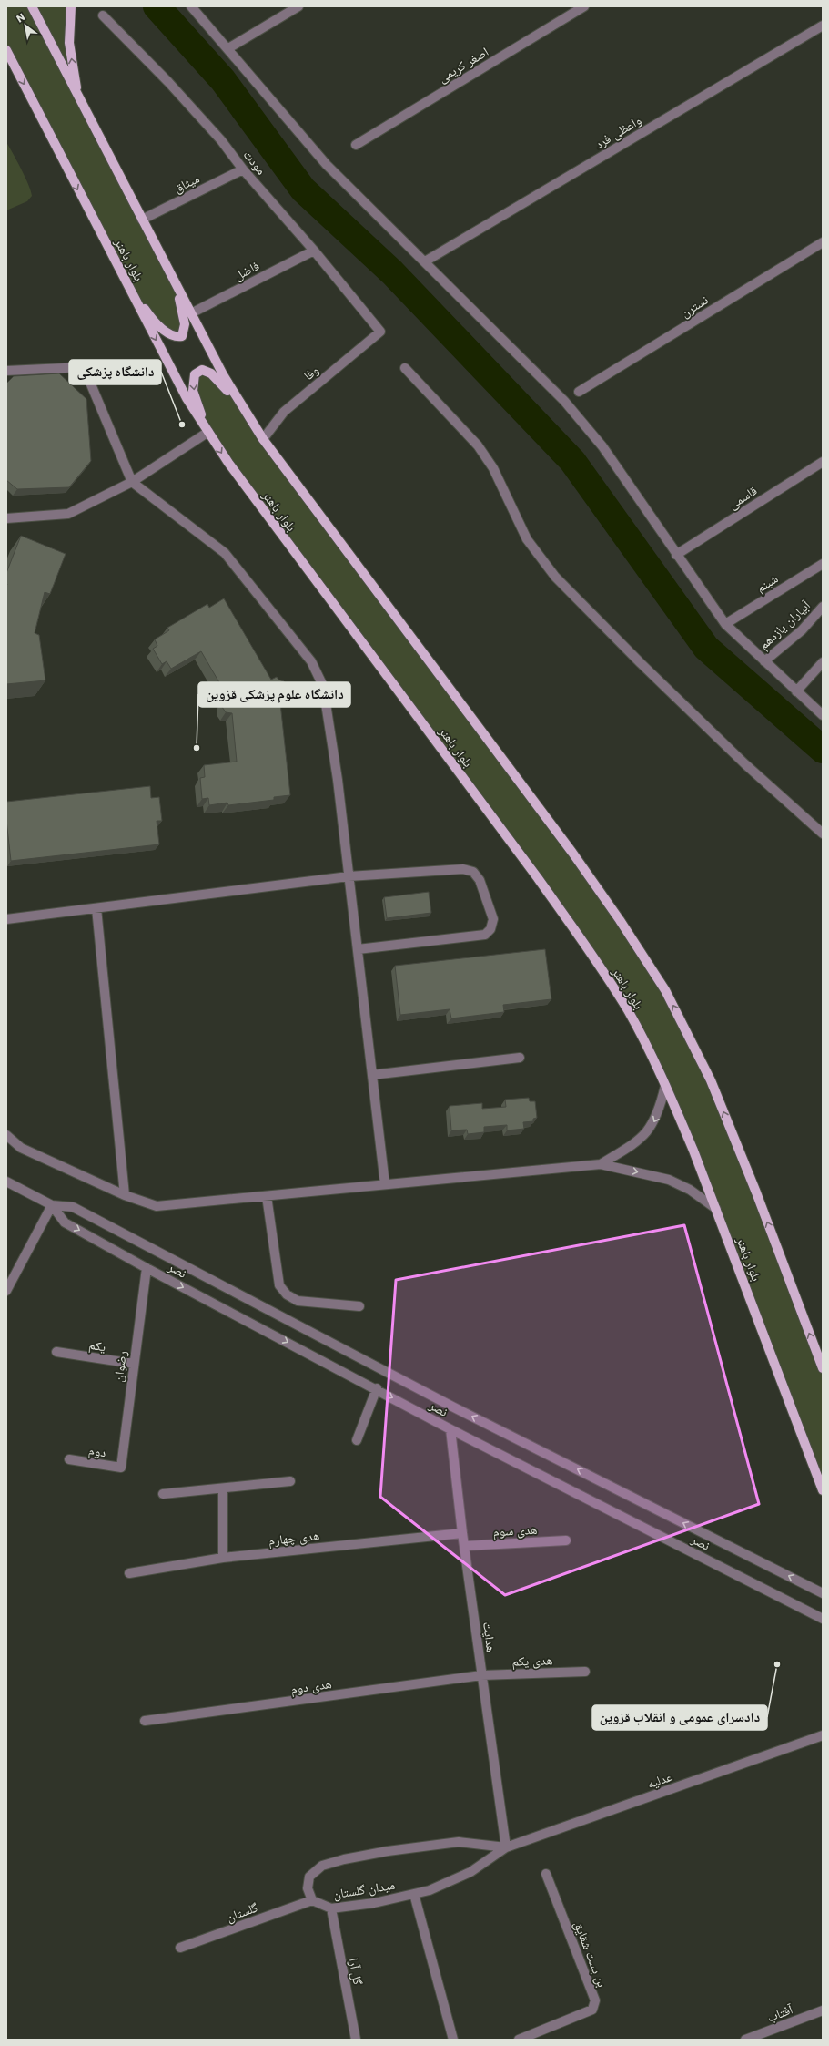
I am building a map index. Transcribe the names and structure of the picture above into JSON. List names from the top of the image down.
{
  "streets": {
    "main road": ["بلوار باهنر"],
    "street": [
      "اصغر کریمی",
      "واعظی فرد",
      "مودت",
      "میثاق",
      "فاضل",
      "نسترن",
      "وفا",
      "قاسمی",
      "شبنم",
      "آبیاران یازدهم",
      "نصر",
      "یکم",
      "رضوان",
      "دوم",
      "هدی سوم",
      "هدی چهارم",
      "هدایت",
      "هدی یکم",
      "هدی دوم",
      "عدلیه",
      "میدان گلستان",
      "گلستان",
      "بن بست شقایق",
      "گل آرا",
      "آفتاب"
    ]
  },
  "crossings": [
    ["مودت", "میثاق"],
    ["مودت", "فاضل"],
    ["مودت", "وفا"],
    ["نصر", "رضوان"],
    ["نصر", "هدایت"],
    ["یکم", "رضوان"],
    ["رضوان", "دوم"],
    ["هدی سوم", "هدایت"],
    ["هدی چهارم", "هدایت"],
    ["هدایت", "هدی یکم"],
    ["هدایت", "هدی دوم"],
    ["هدایت", "عدلیه"],
    ["هدایت", "میدان گلستان"],
    ["هدی یکم", "هدی دوم"],
    ["عدلیه", "میدان گلستان"],
    ["میدان گلستان", "گلستان"],
    ["میدان گلستان", "گل آرا"]
  ],
  "places": ["دانشگاه پزشکی", "دانشگاه علوم پزشکی قزوین", "دادسرای عمومی و انقلاب قزوین"],
  "north": "top left"
}
